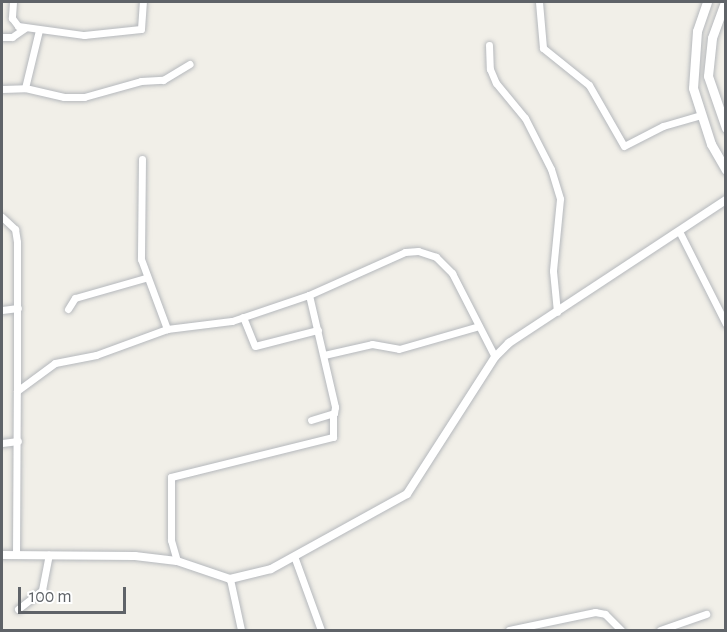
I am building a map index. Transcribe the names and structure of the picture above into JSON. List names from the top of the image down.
{
  "scale_bar": "100 m"
}
